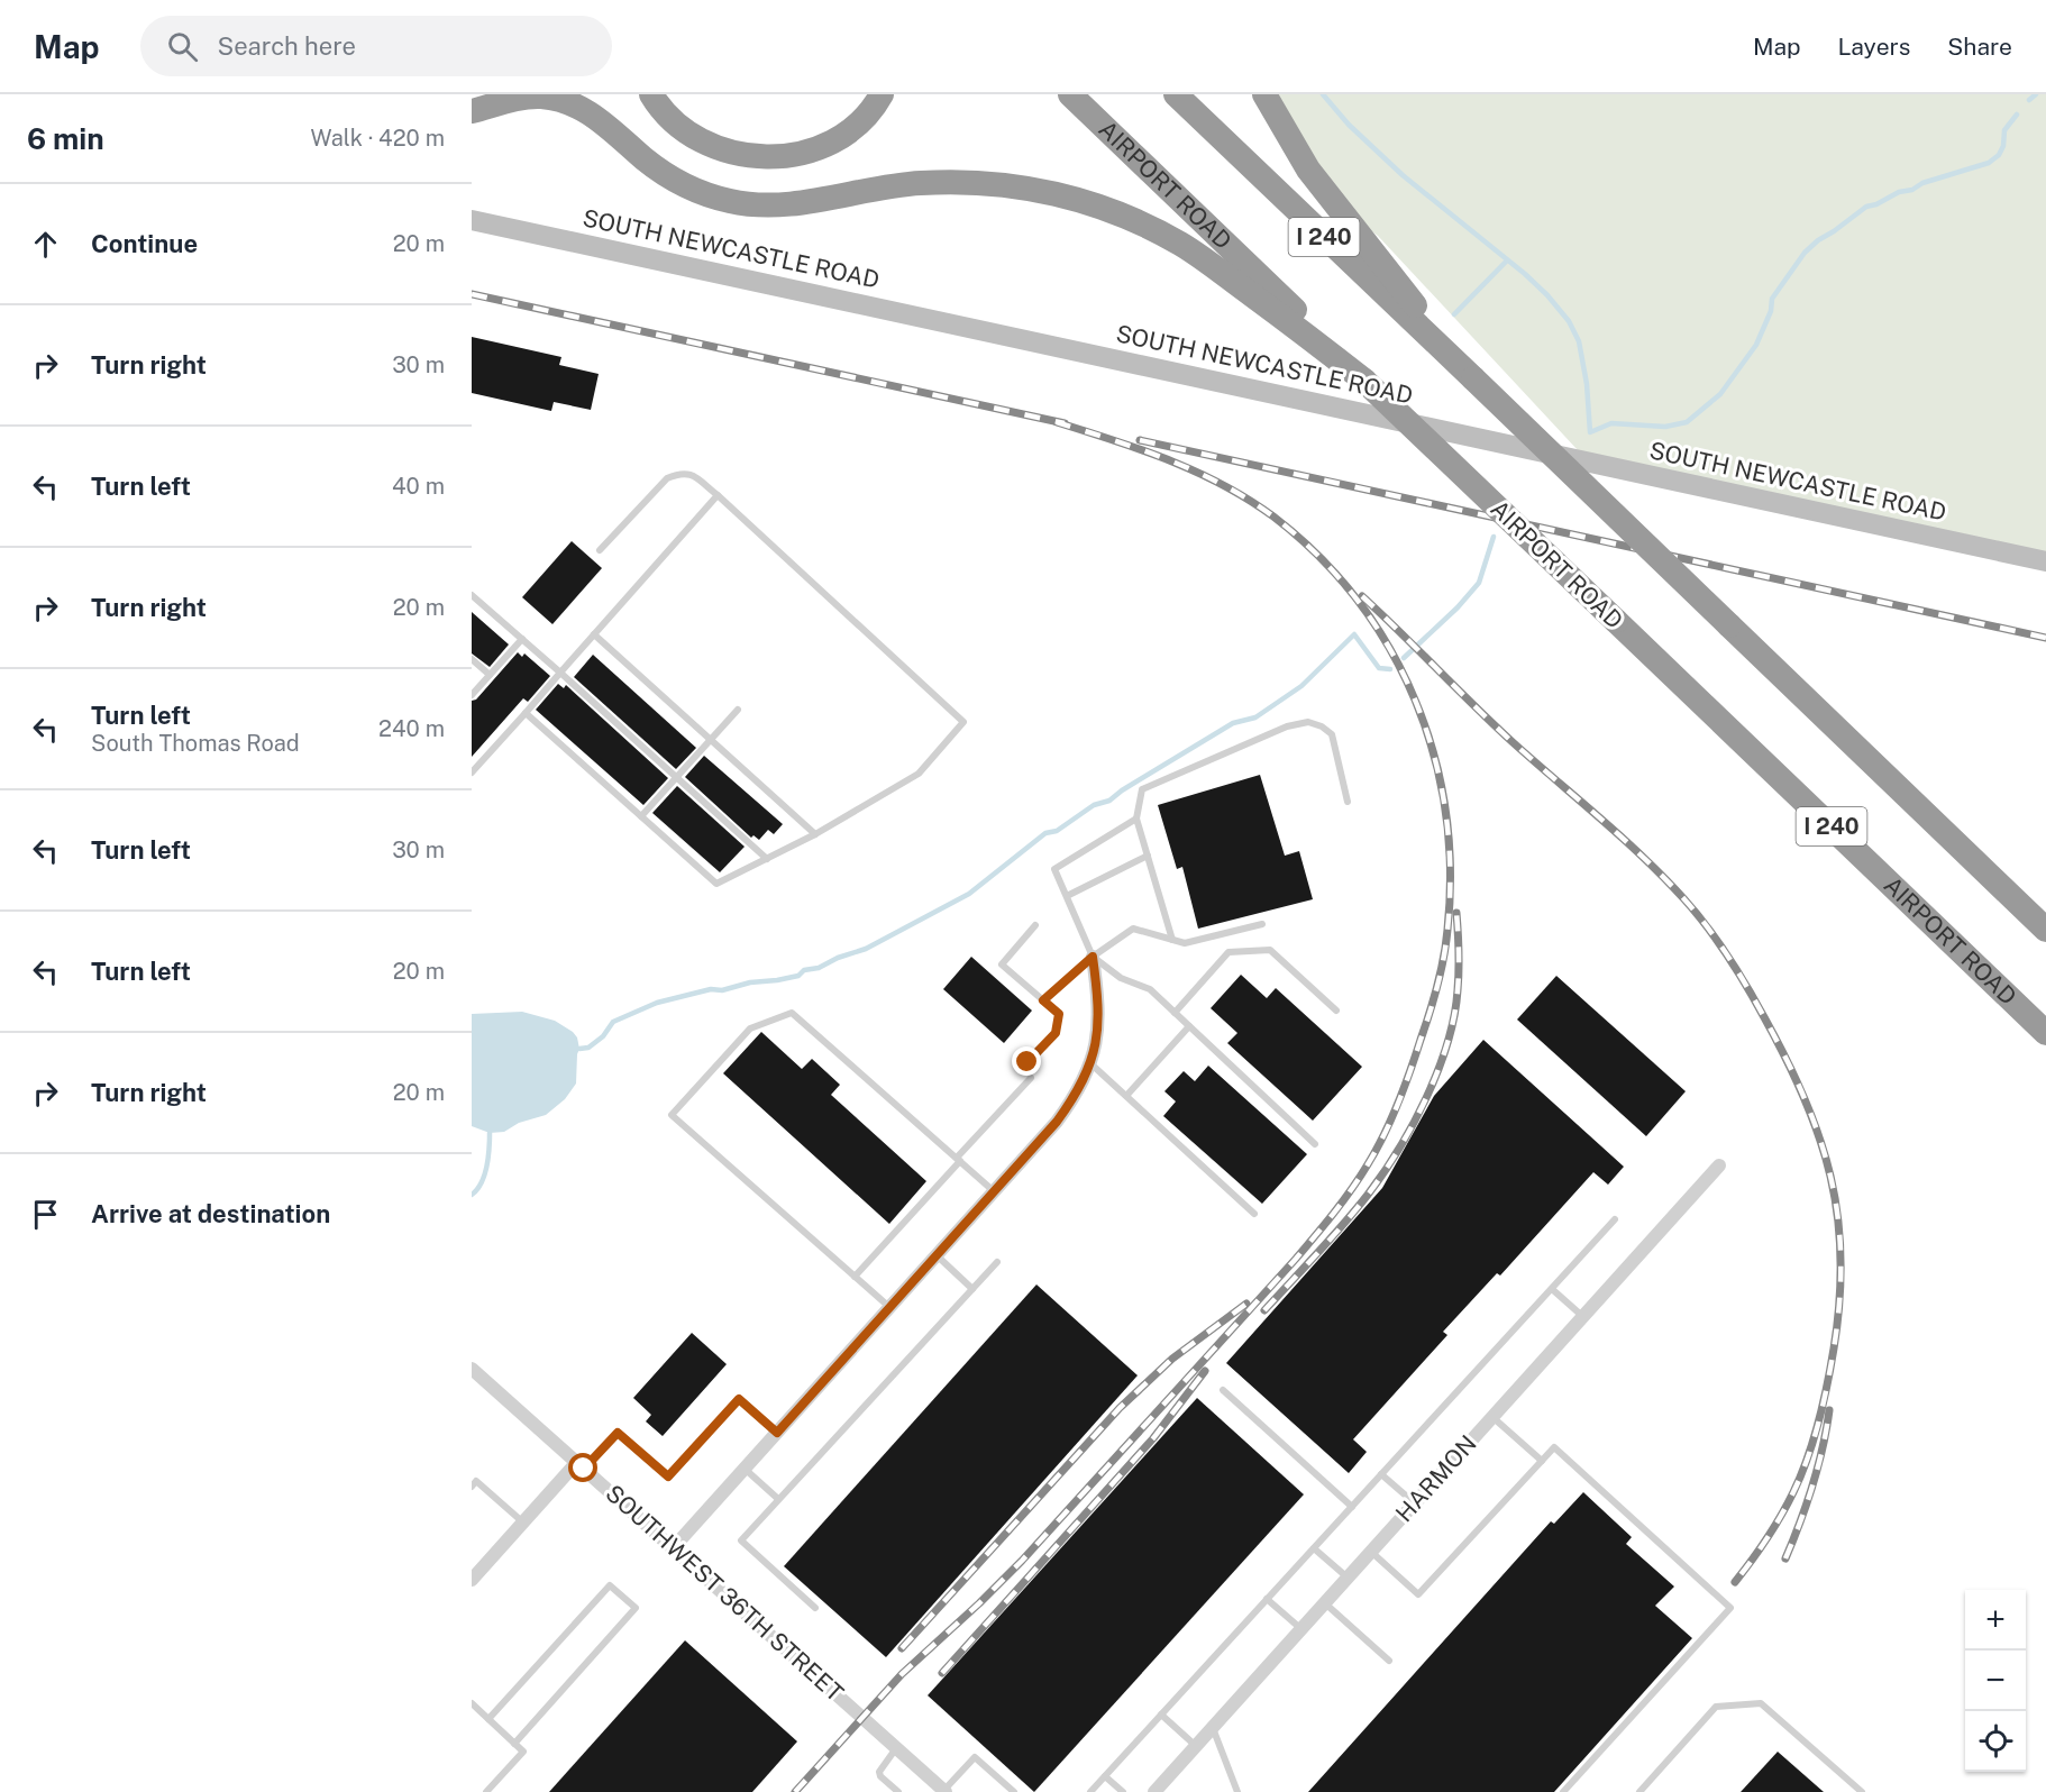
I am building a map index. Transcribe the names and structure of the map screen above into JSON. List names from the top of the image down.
{
  "streets": {
    "highway": ["AIRPORT ROAD", "I 240"],
    "street": ["SOUTH NEWCASTLE ROAD", "HARMON", "SOUTHWEST 36TH STREET"]
  },
  "page": {
    "header": "Map",
    "search": "Search here",
    "nav": ["Map", "Layers", "Share"],
    "heading": ["6 min", "Walk · 420 m"],
    "list": [
      ["Continue", "20 m"],
      ["Turn right", "30 m"],
      ["Turn left", "40 m"],
      ["Turn right", "20 m"],
      ["Turn left", "South Thomas Road", "240 m"],
      ["Turn left", "30 m"],
      ["Turn left", "20 m"],
      ["Turn right", "20 m"],
      "Arrive at destination"
    ],
    "map_buttons": ["+", "−"]
  }
}
